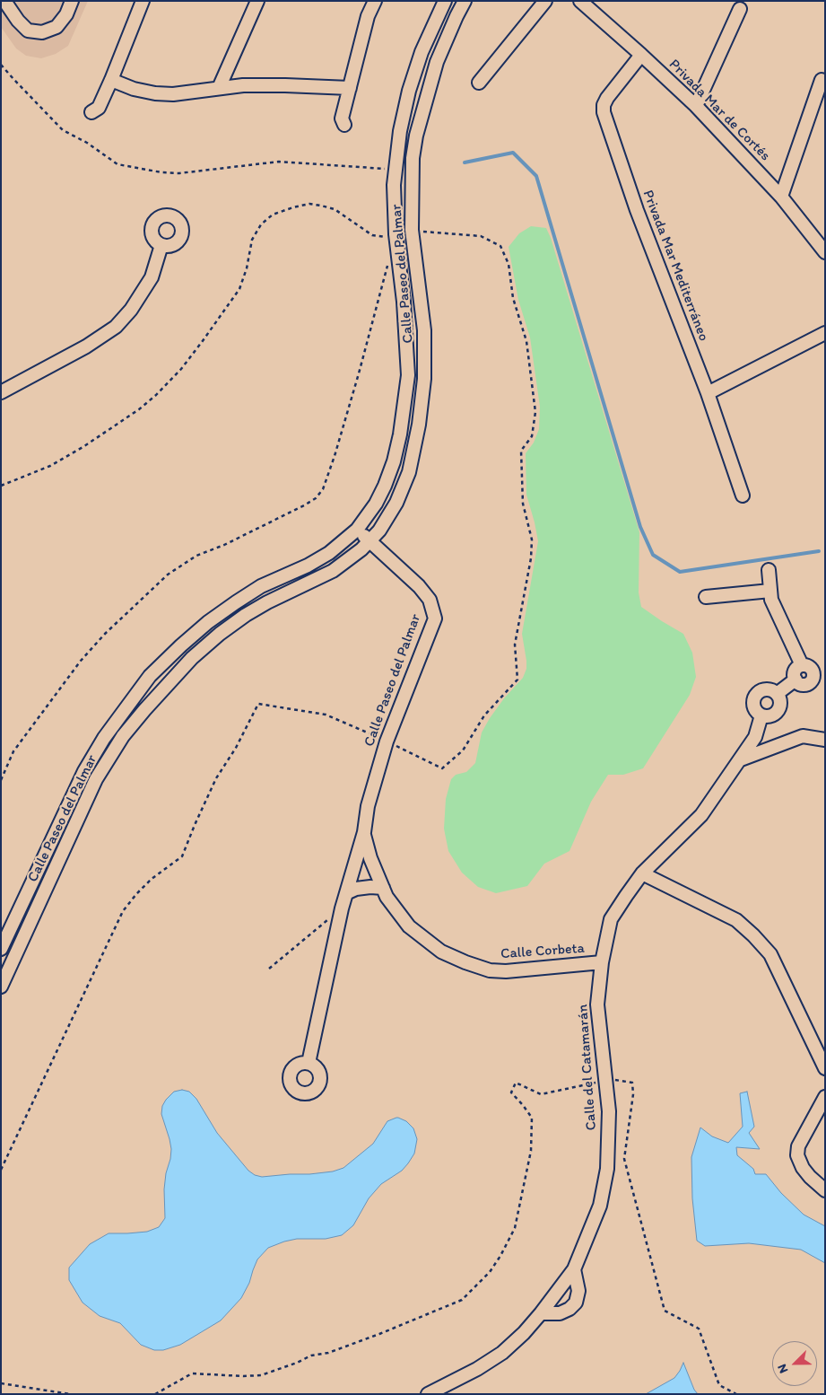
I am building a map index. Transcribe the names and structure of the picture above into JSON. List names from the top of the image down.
{
  "streets": {
    "street": [
      "Privada Mar de Cortés",
      "Privada Mar Mediterráneo",
      "Calle Paseo del Palmar",
      "Calle Corbeta",
      "Calle del Catamarán"
    ]
  },
  "crossings": [
    ["Privada Mar de Cortés", "Privada Mar Mediterráneo"],
    ["Calle Paseo del Palmar", "Calle Corbeta"],
    ["Calle Corbeta", "Calle del Catamarán"]
  ],
  "north": "bottom left"
}
